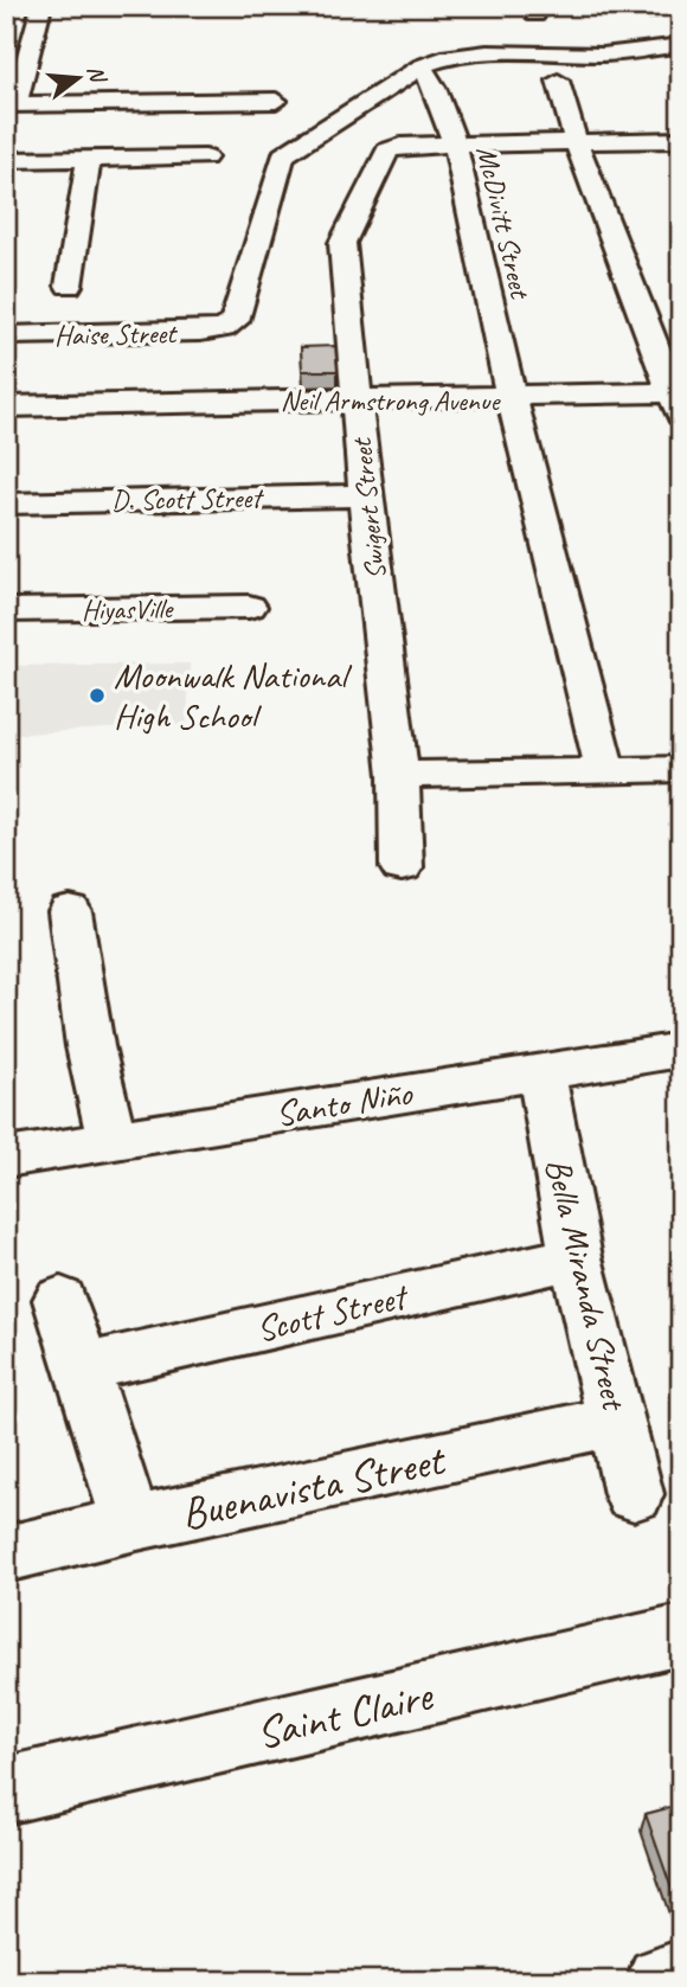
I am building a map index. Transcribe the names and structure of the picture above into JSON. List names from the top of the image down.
{
  "streets": {
    "street": [
      "McDivitt Street",
      "Haise Street",
      "Neil Armstrong Avenue",
      "D. Scott Street",
      "Swigert Street",
      "HiyasVille",
      "Santo Niño",
      "Bella Miranda Street",
      "Scott Street",
      "Buenavista Street",
      "Saint Claire"
    ]
  },
  "crossings": [
    ["McDivitt Street", "Haise Street"],
    ["McDivitt Street", "Neil Armstrong Avenue"],
    ["McDivitt Street", "Swigert Street"],
    ["Neil Armstrong Avenue", "Swigert Street"],
    ["D. Scott Street", "Swigert Street"],
    ["Santo Niño", "Bella Miranda Street"],
    ["Bella Miranda Street", "Scott Street"],
    ["Bella Miranda Street", "Buenavista Street"]
  ],
  "places": ["Moonwalk National High School"],
  "north": "right"
}
